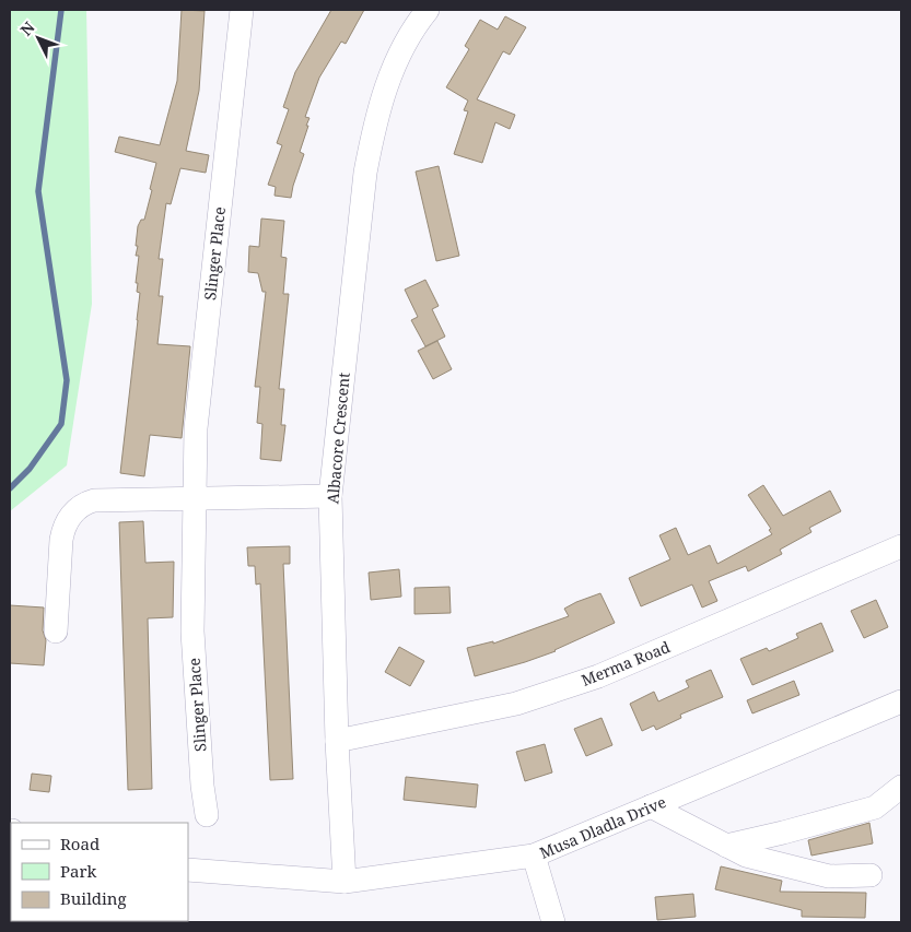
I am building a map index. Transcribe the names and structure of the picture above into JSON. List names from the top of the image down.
{
  "streets": {
    "street": [
      "Slinger Place",
      "Albacore Crescent",
      "Merma Road",
      "Musa Dladla Drive"
    ]
  },
  "crossings": [
    ["Albacore Crescent", "Merma Road"],
    ["Albacore Crescent", "Musa Dladla Drive"]
  ],
  "legend": ["Road", "Park", "Building"],
  "north": "top left"
}
